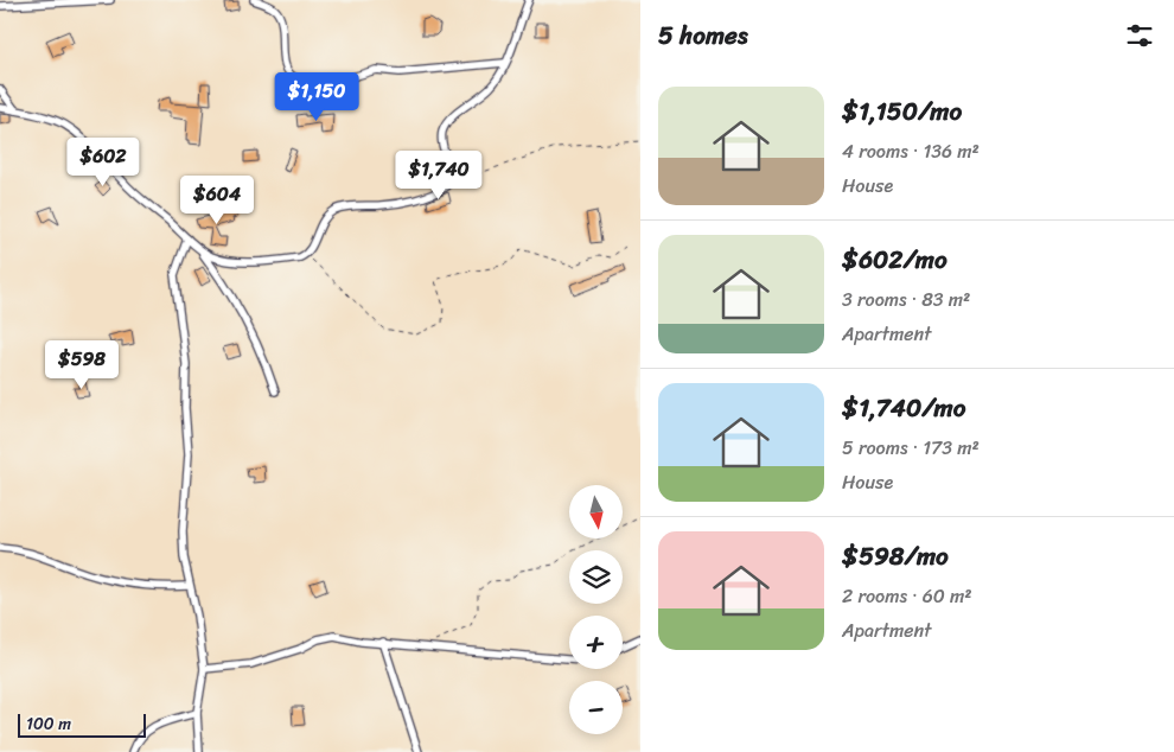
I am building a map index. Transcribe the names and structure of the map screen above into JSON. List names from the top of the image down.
{
  "scale_bar": "100 m",
  "north": "bottom",
  "page": {
    "heading": "5 homes",
    "list": [
      {
        "name": "$1,150/mo",
        "note": "4 rooms · 136 m² · House"
      },
      {
        "name": "$602/mo",
        "note": "3 rooms · 83 m² · Apartment"
      },
      {
        "name": "$1,740/mo",
        "note": "5 rooms · 173 m² · House"
      },
      {
        "name": "$598/mo",
        "note": "2 rooms · 60 m² · Apartment"
      }
    ],
    "price": [
      "$1,150",
      "$602",
      "$1,740",
      "$604",
      "$598"
    ],
    "map_buttons": ["+", "−"],
    "scale": "100 m"
  }
}
